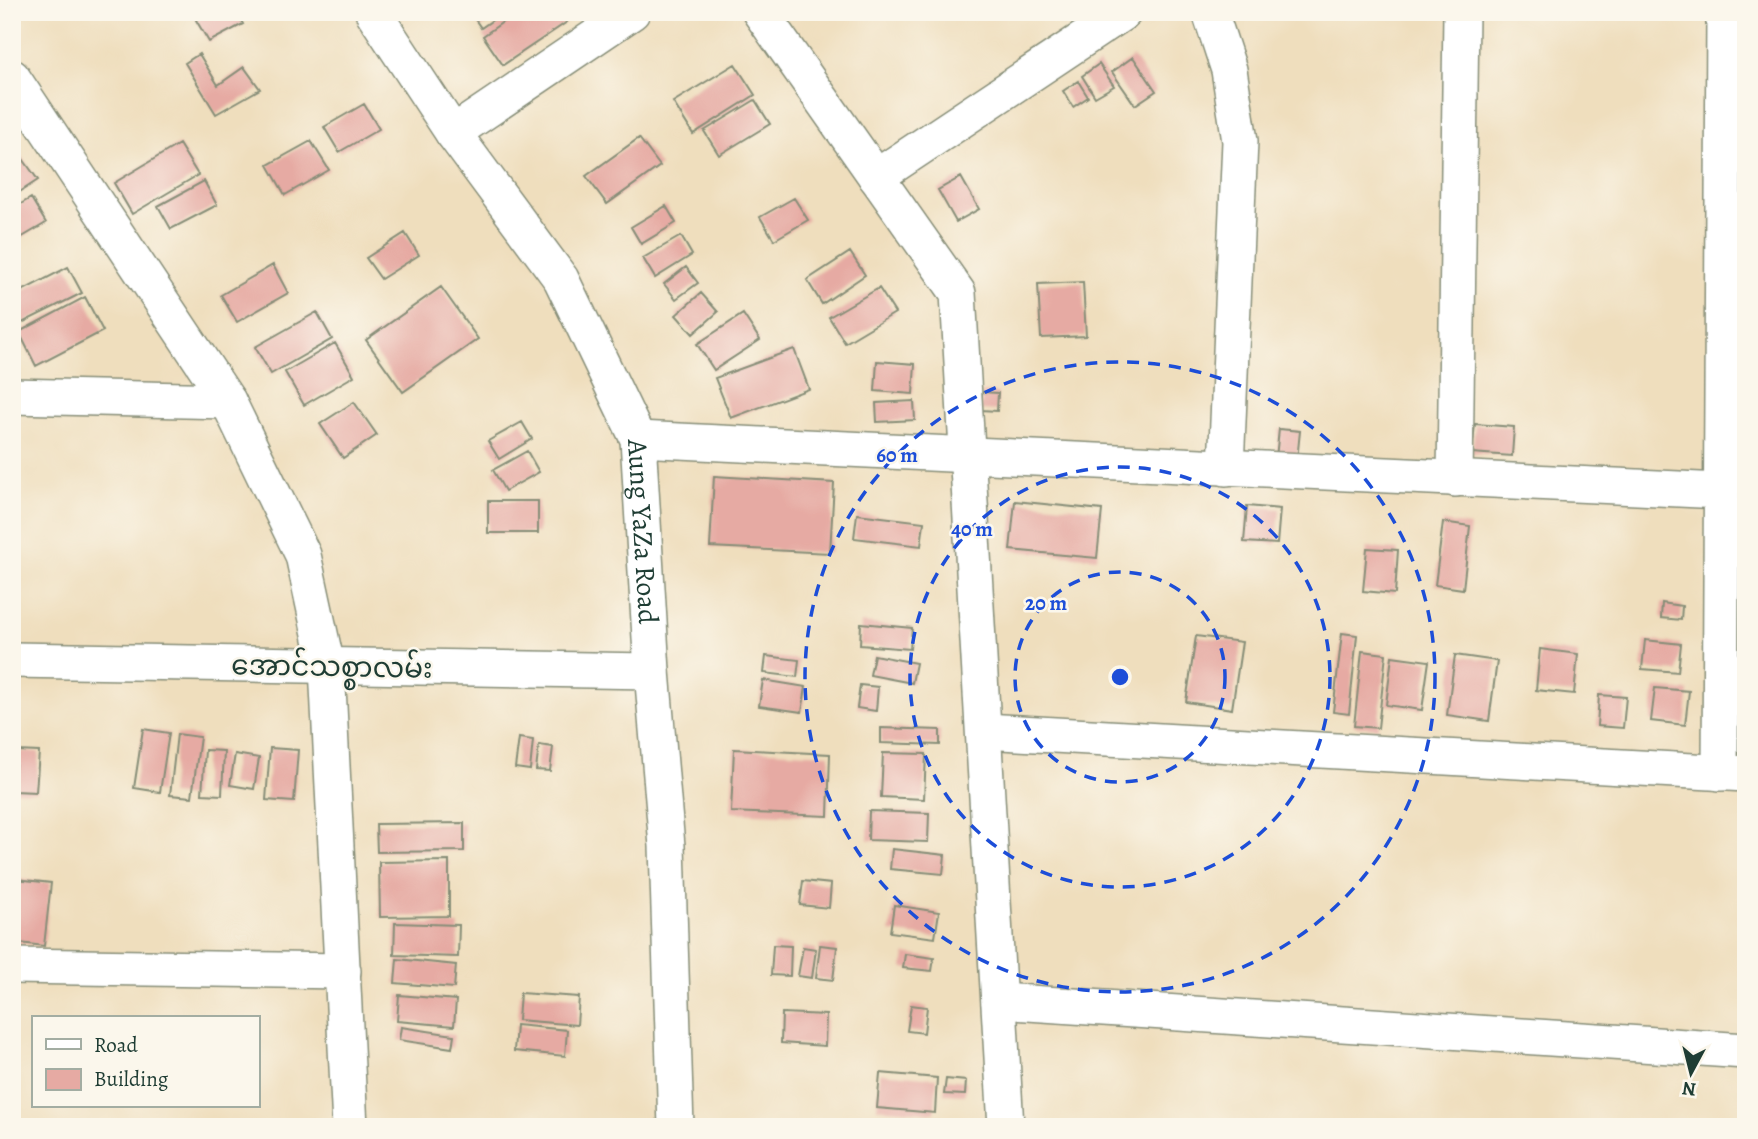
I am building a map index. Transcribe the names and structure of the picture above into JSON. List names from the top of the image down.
{
  "streets": {
    "street": ["Aung YaZa Road", "အောင်သစ္စာလမ်း"]
  },
  "crossings": [
    ["Aung YaZa Road", "အောင်သစ္စာလမ်း"]
  ],
  "legend": ["Road", "Building"],
  "north": "bottom",
  "rings": ["60 m", "40 m", "20 m"]
}
